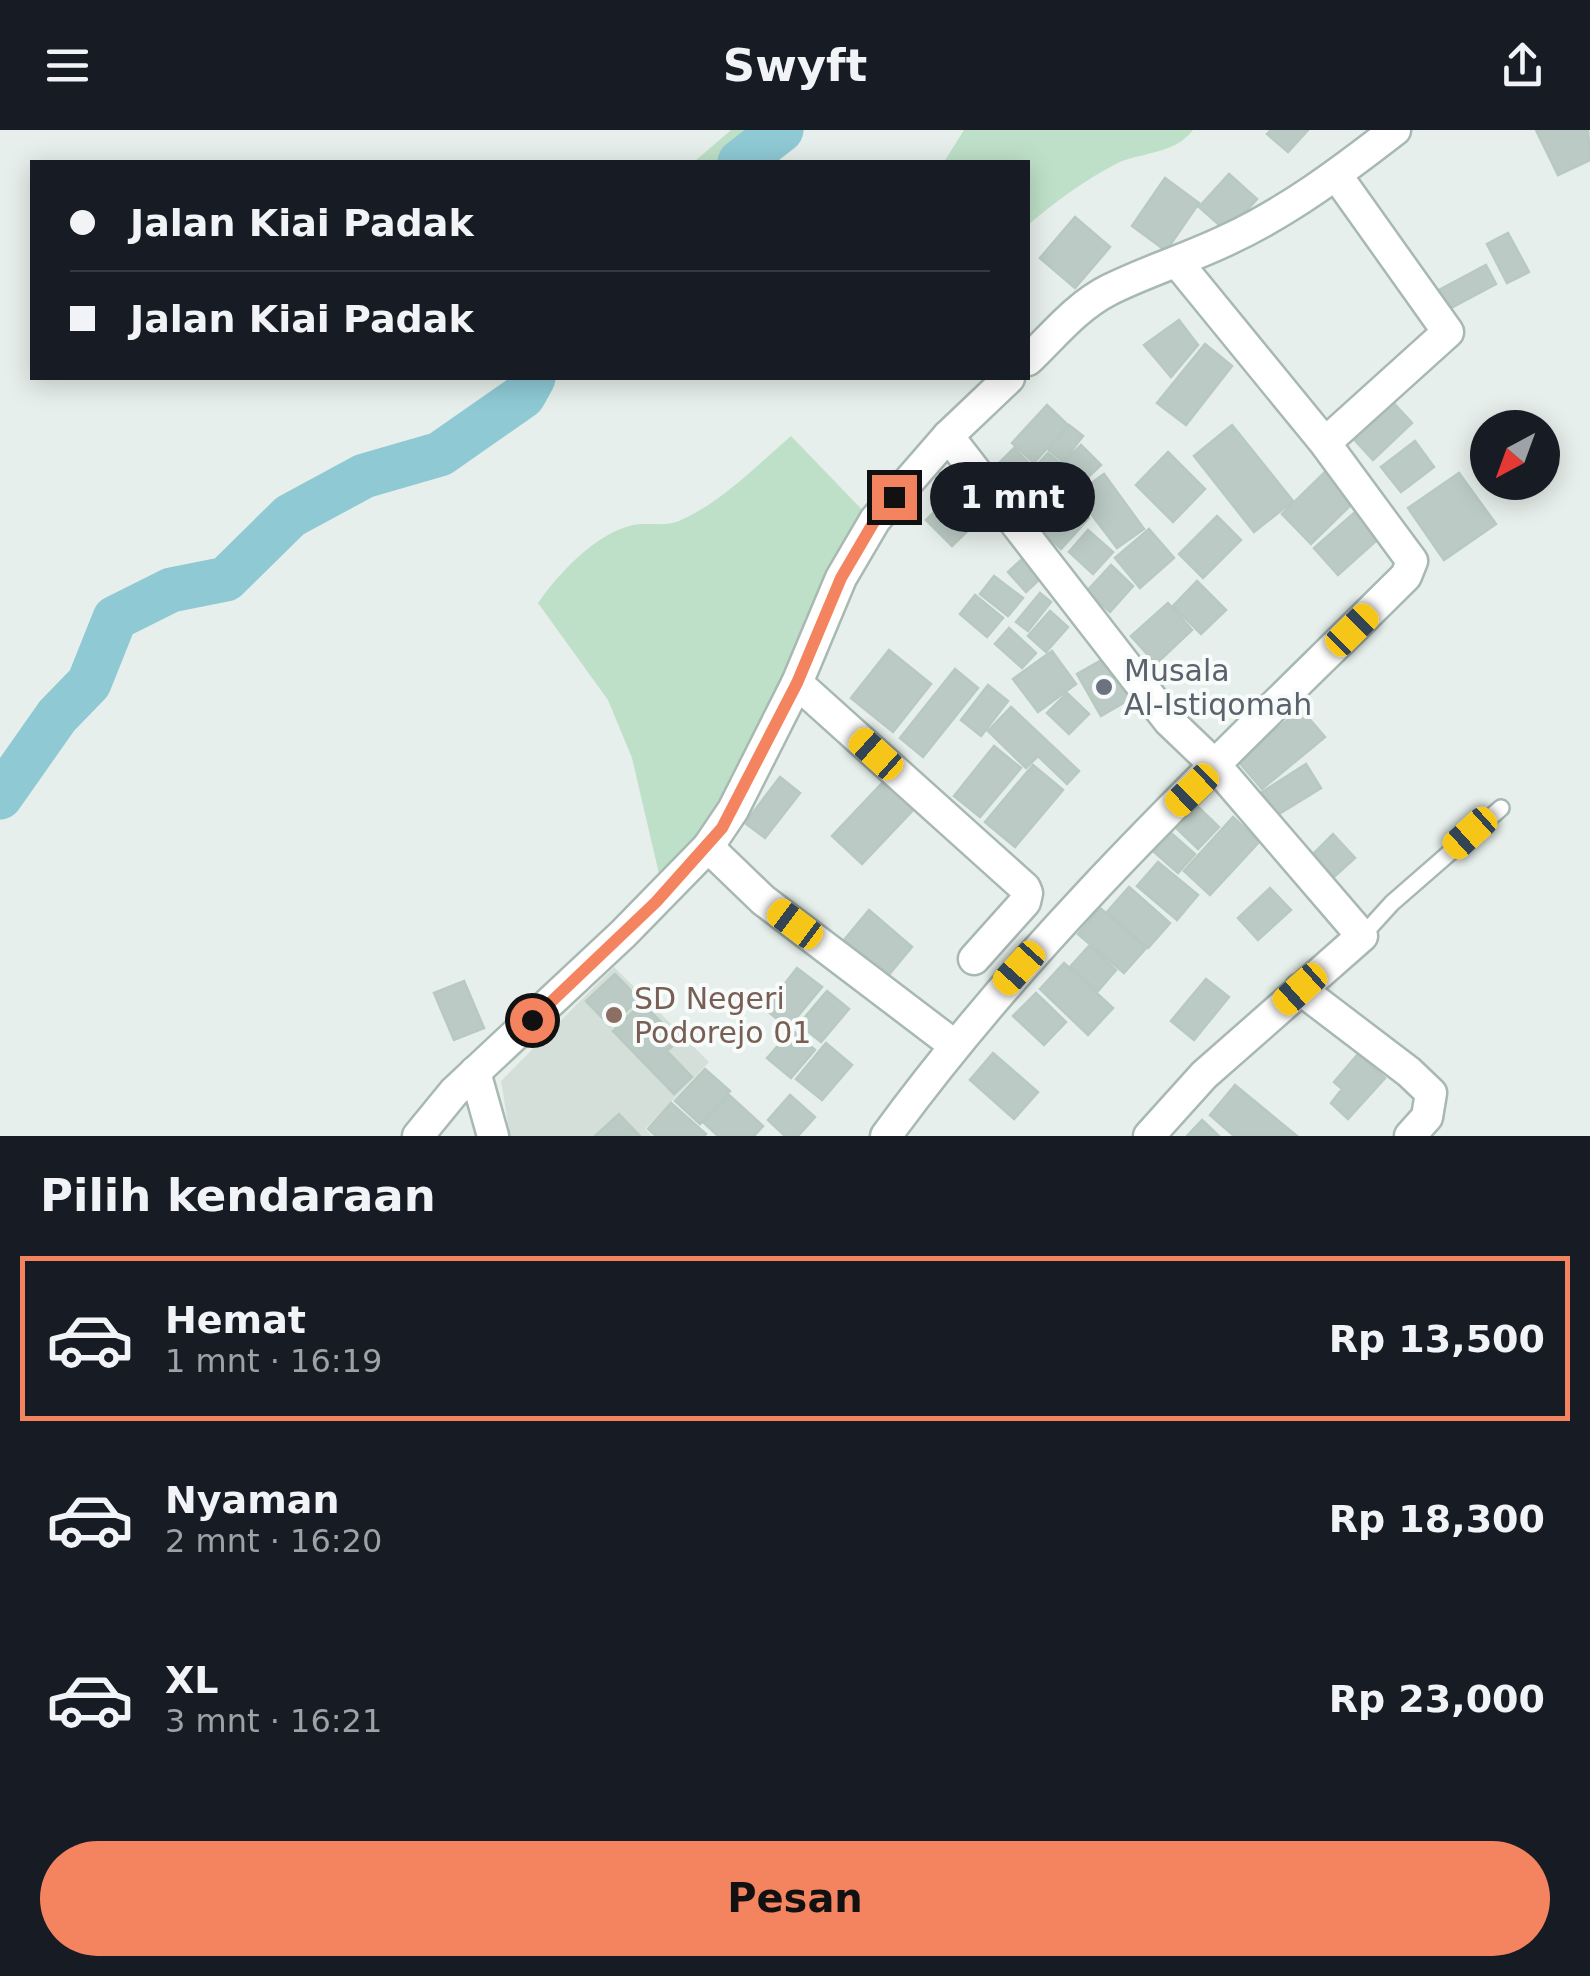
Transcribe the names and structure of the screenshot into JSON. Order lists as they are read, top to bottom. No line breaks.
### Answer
{"places":["Musala Al-Istiqomah","SD Negeri Podorejo 01"],"north":"bottom left","page":{"header":"Swyft","banner":["Jalan Kiai Padak","Jalan Kiai Padak"],"bubble":"1 mnt","heading":"Pilih kendaraan","list":[{"name":"Hemat","note":"1 mnt · 16:19","value":"Rp 13,500"},{"name":"Nyaman","note":"2 mnt · 16:20","value":"Rp 18,300"},{"name":"XL","note":"3 mnt · 16:21","value":"Rp 23,000"}],"buttons":"Pesan"}}
